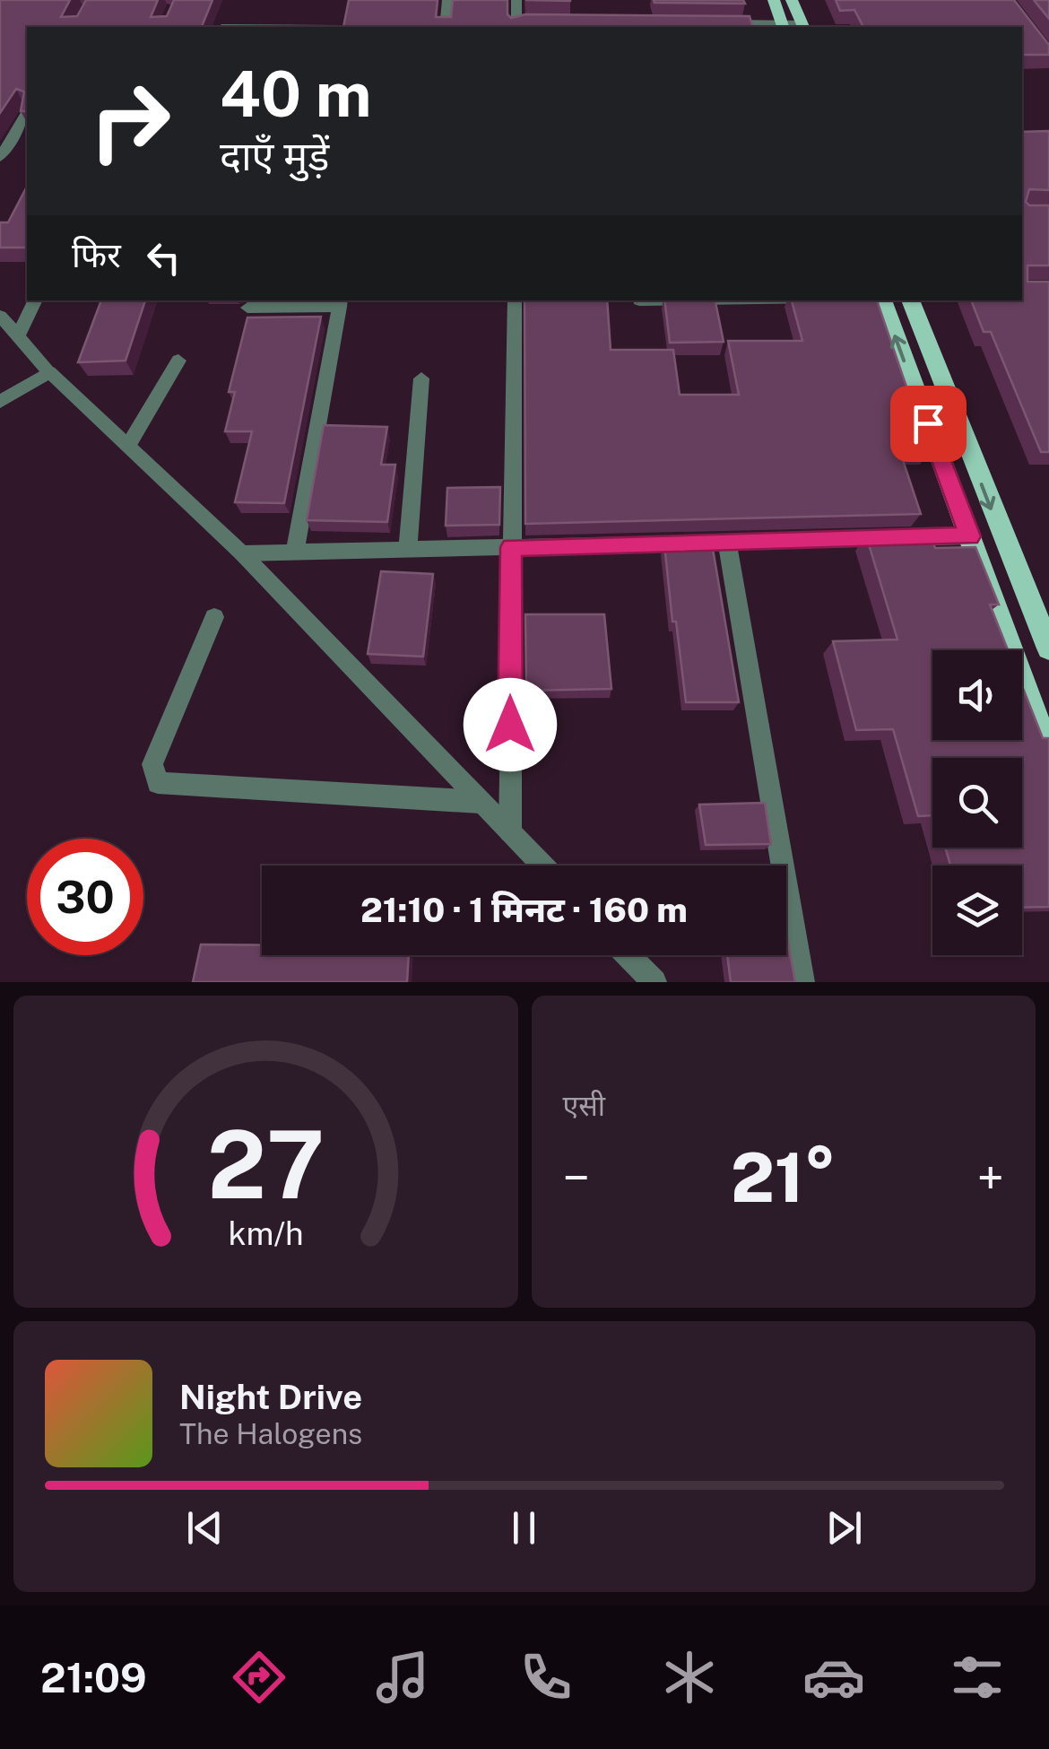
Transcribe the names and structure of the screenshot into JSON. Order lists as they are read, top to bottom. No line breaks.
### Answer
{"page":{"turn":["40 m","दाएँ मुड़ें"],"then":"फिर","limit":"30","trip":"21:10 · 1 मिनट · 160 m","tile":"एसी","heat":["−","21°","+"],"song":["Night Drive","The Halogens"],"tabs":"21:09","gauge":["27","km/h"]}}
